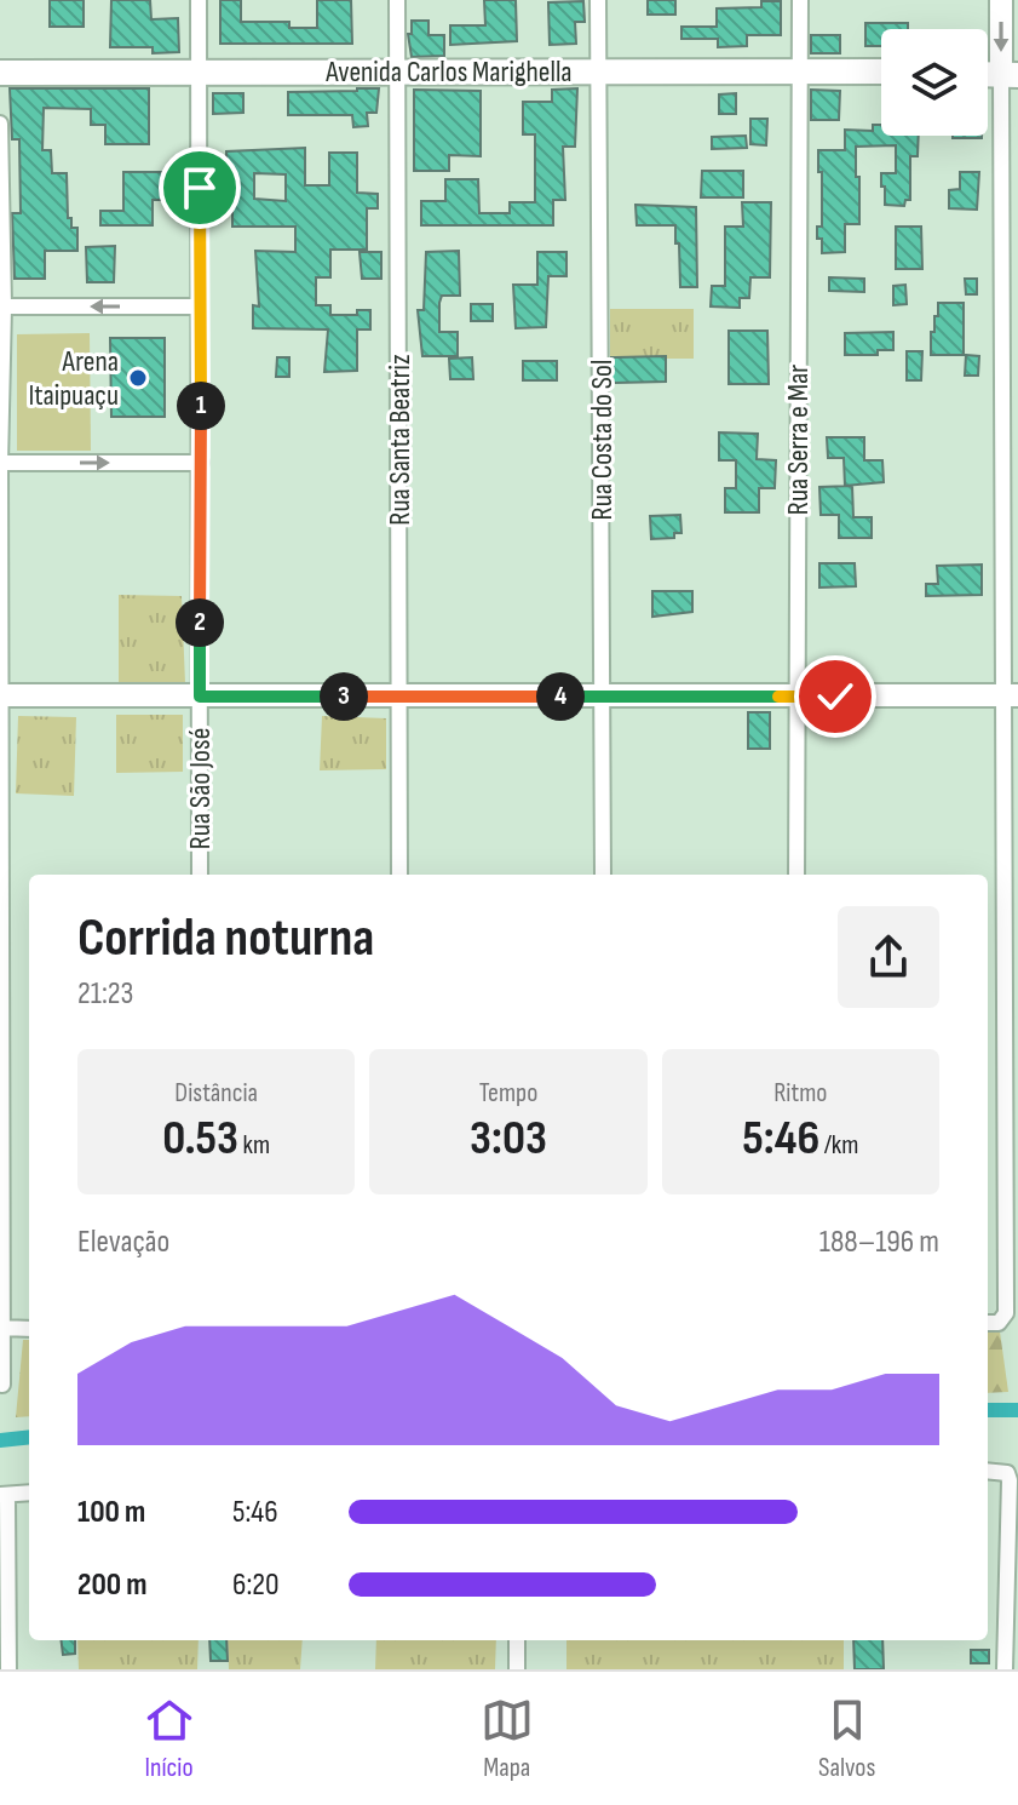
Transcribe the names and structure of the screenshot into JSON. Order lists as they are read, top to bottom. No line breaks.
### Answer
{"streets":{"main road":["Avenida Carlos Marighella"],"street":["Rua Santa Beatriz","Rua Costa do Sol","Rua Serra e Mar","Rua São José"]},"crossings":[["Avenida Carlos Marighella","Rua Santa Beatriz"],["Avenida Carlos Marighella","Rua Costa do Sol"],["Avenida Carlos Marighella","Rua Serra e Mar"],["Avenida Carlos Marighella","Rua São José"]],"places":["Arena Itaipuaçu"],"page":{"pins":["1","2","3","4"],"heading":["Corrida noturna","21:23"],"stats":[["Distância","0.53 km"],["Tempo","3:03"],["Ritmo","5:46 /km"]],"chart":["Elevação","188–196 m"],"list":[{"name":"100 m","note":"5:46"},{"name":"200 m","note":"6:20"}],"tabs":["Início","Mapa","Salvos"]}}
